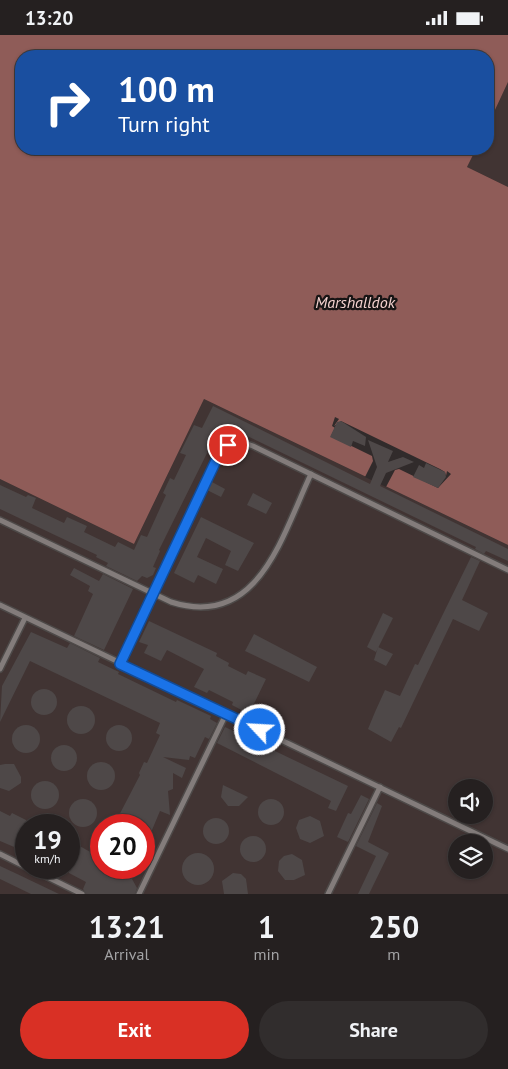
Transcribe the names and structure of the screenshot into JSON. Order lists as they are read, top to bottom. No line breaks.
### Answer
{"water":["Marshalldok"],"page":{"status":"13:20","turn":["100 m","Turn right"],"speed":"19 km/h","limit":"20","eta":["13:21","Arrival","1","min","250","m"],"buttons":["Exit","Share"]}}
